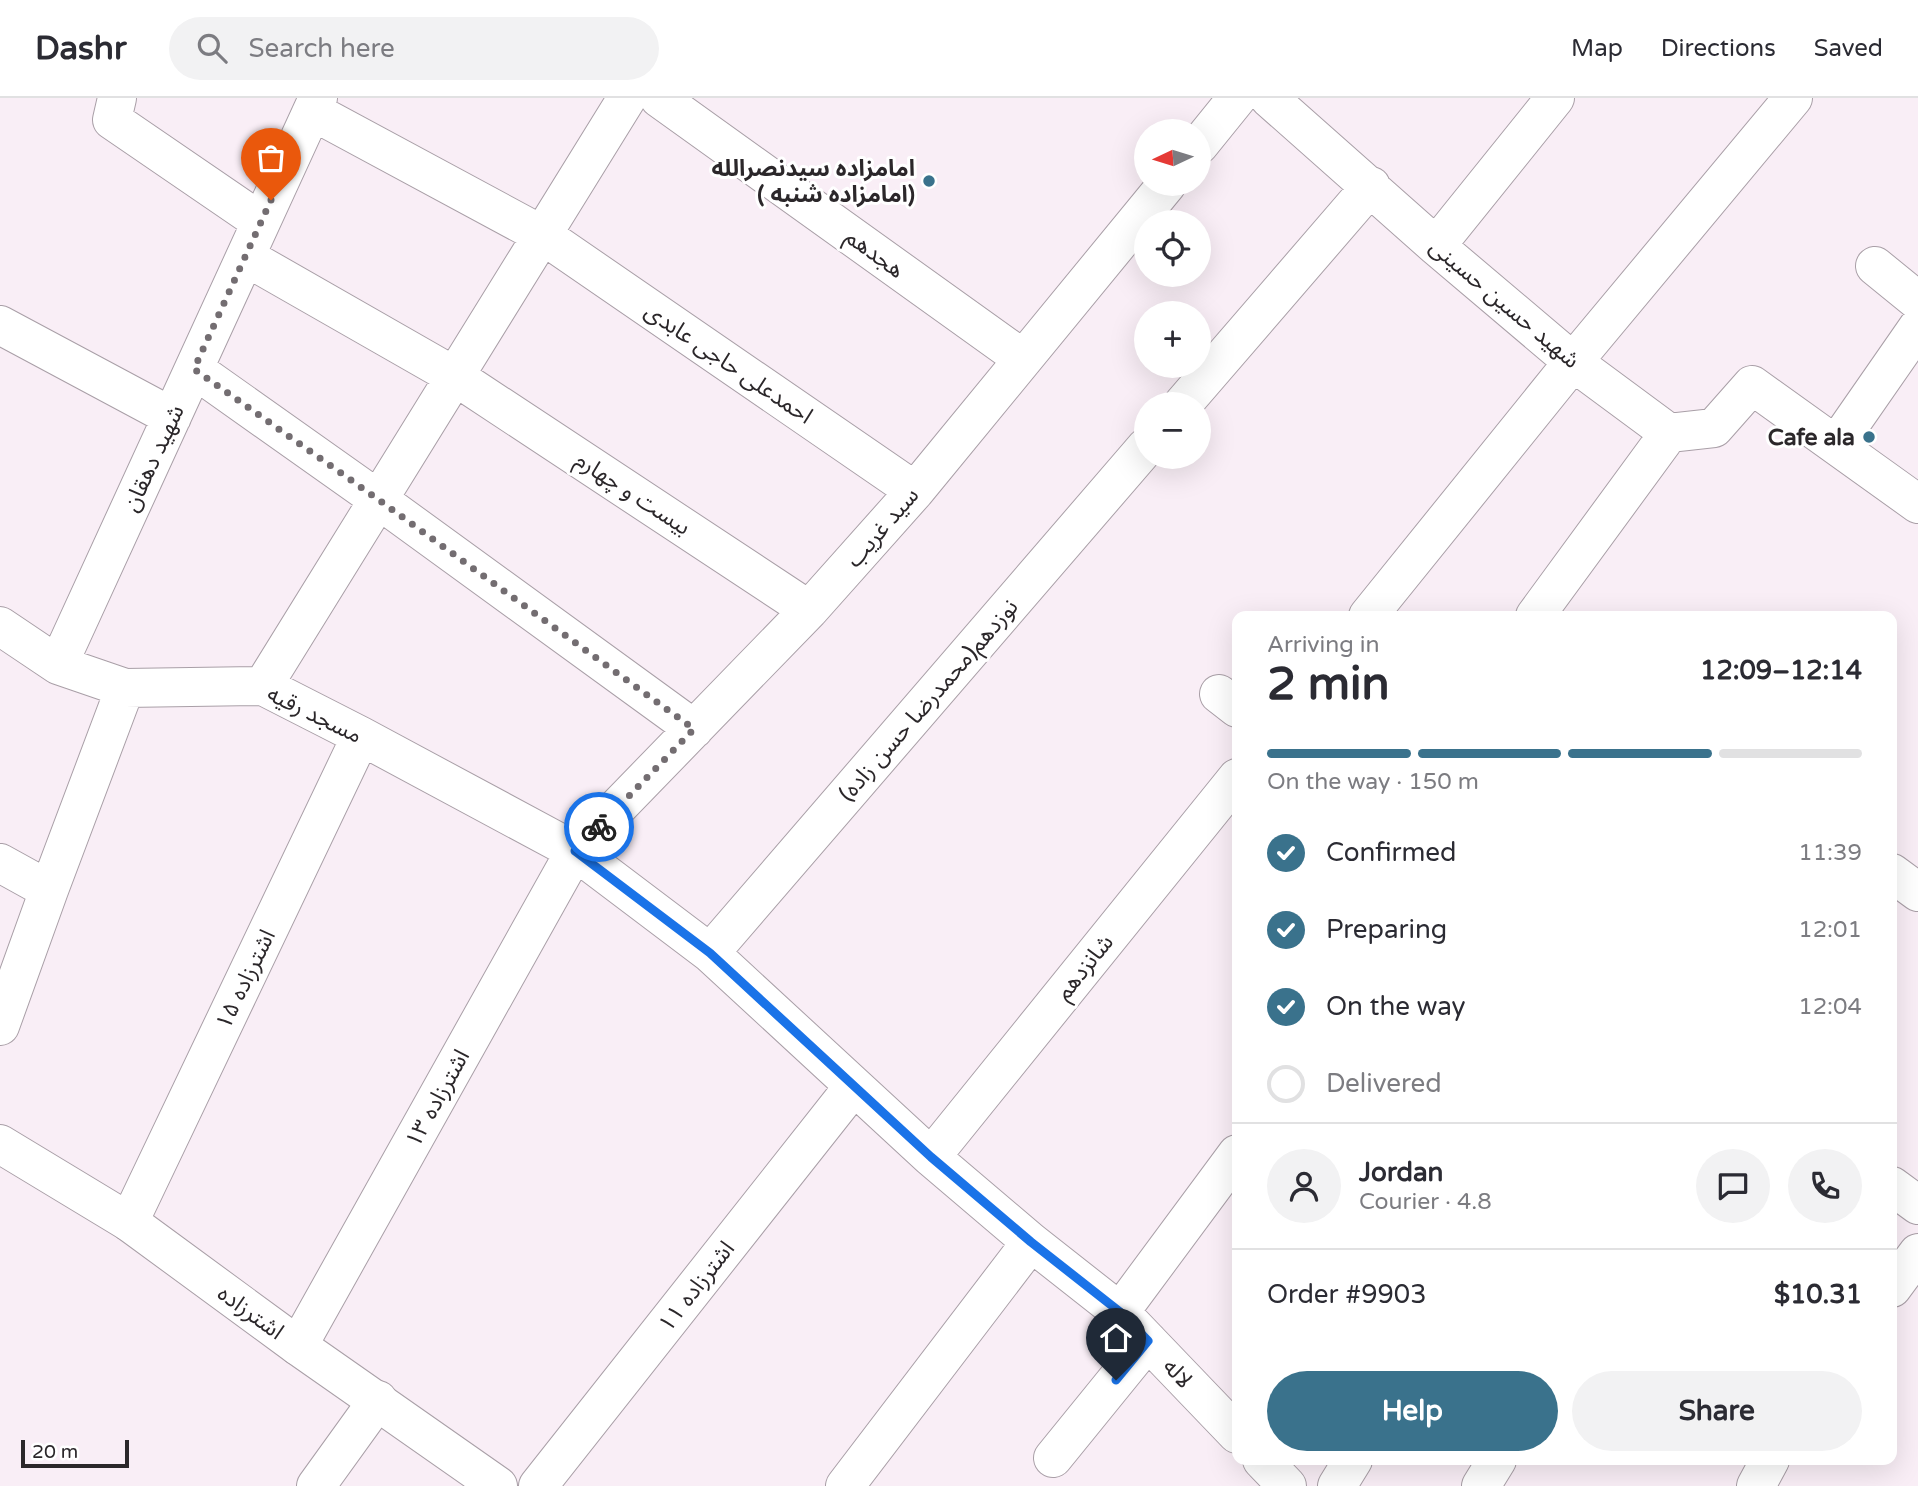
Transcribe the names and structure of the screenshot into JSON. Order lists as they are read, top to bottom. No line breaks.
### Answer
{"streets":{"street":["هجدهم","شهید حسین حسینی","احمدعلی حاجی عابدی","شهید دهقان","بیست و چهارم","سید غریب","نوزدهم(محمدرضا حسن زاده)","مسجد رقیه","شانزدهم","اشترزاده ۱۵","اشترزاده ۱۳","اشترزاده ۱۱","اشترزاده","لاله"]},"crossings":[["هجدهم","سید غریب"],["احمدعلی حاجی عابدی","شهید دهقان"],["احمدعلی حاجی عابدی","سید غریب"],["شهید دهقان","بیست و چهارم"],["شهید دهقان","مسجد رقیه"],["بیست و چهارم","سید غریب"],["سید غریب","مسجد رقیه"],["سید غریب","اشترزاده ۱۳"],["سید غریب","لاله"],["نوزدهم(محمدرضا حسن زاده)","لاله"],["مسجد رقیه","اشترزاده ۱۵"],["مسجد رقیه","اشترزاده ۱۳"],["مسجد رقیه","لاله"],["شانزدهم","لاله"],["اشترزاده ۱۵","اشترزاده"],["اشترزاده ۱۳","اشترزاده"],["اشترزاده ۱۳","لاله"],["اشترزاده ۱۱","لاله"]],"places":["امامزاده سیدنصرالله ( امامزاده شنبه)","Cafe ala"],"scale_bar":"20 m","north":"left","page":{"header":"Dashr","search":"Search here","nav":["Map","Directions","Saved"],"map_buttons":["+","−"],"heading":["2 min","Arriving in","12:09–12:14"],"panel":["Jordan","Courier · 4.8","Order #9903","$10.31"],"bar":"On the way · 150 m","list":[["Confirmed","11:39"],["Preparing","12:01"],["On the way","12:04"],"Delivered"],"buttons":["Help","Share"],"scale":"20 m"}}
